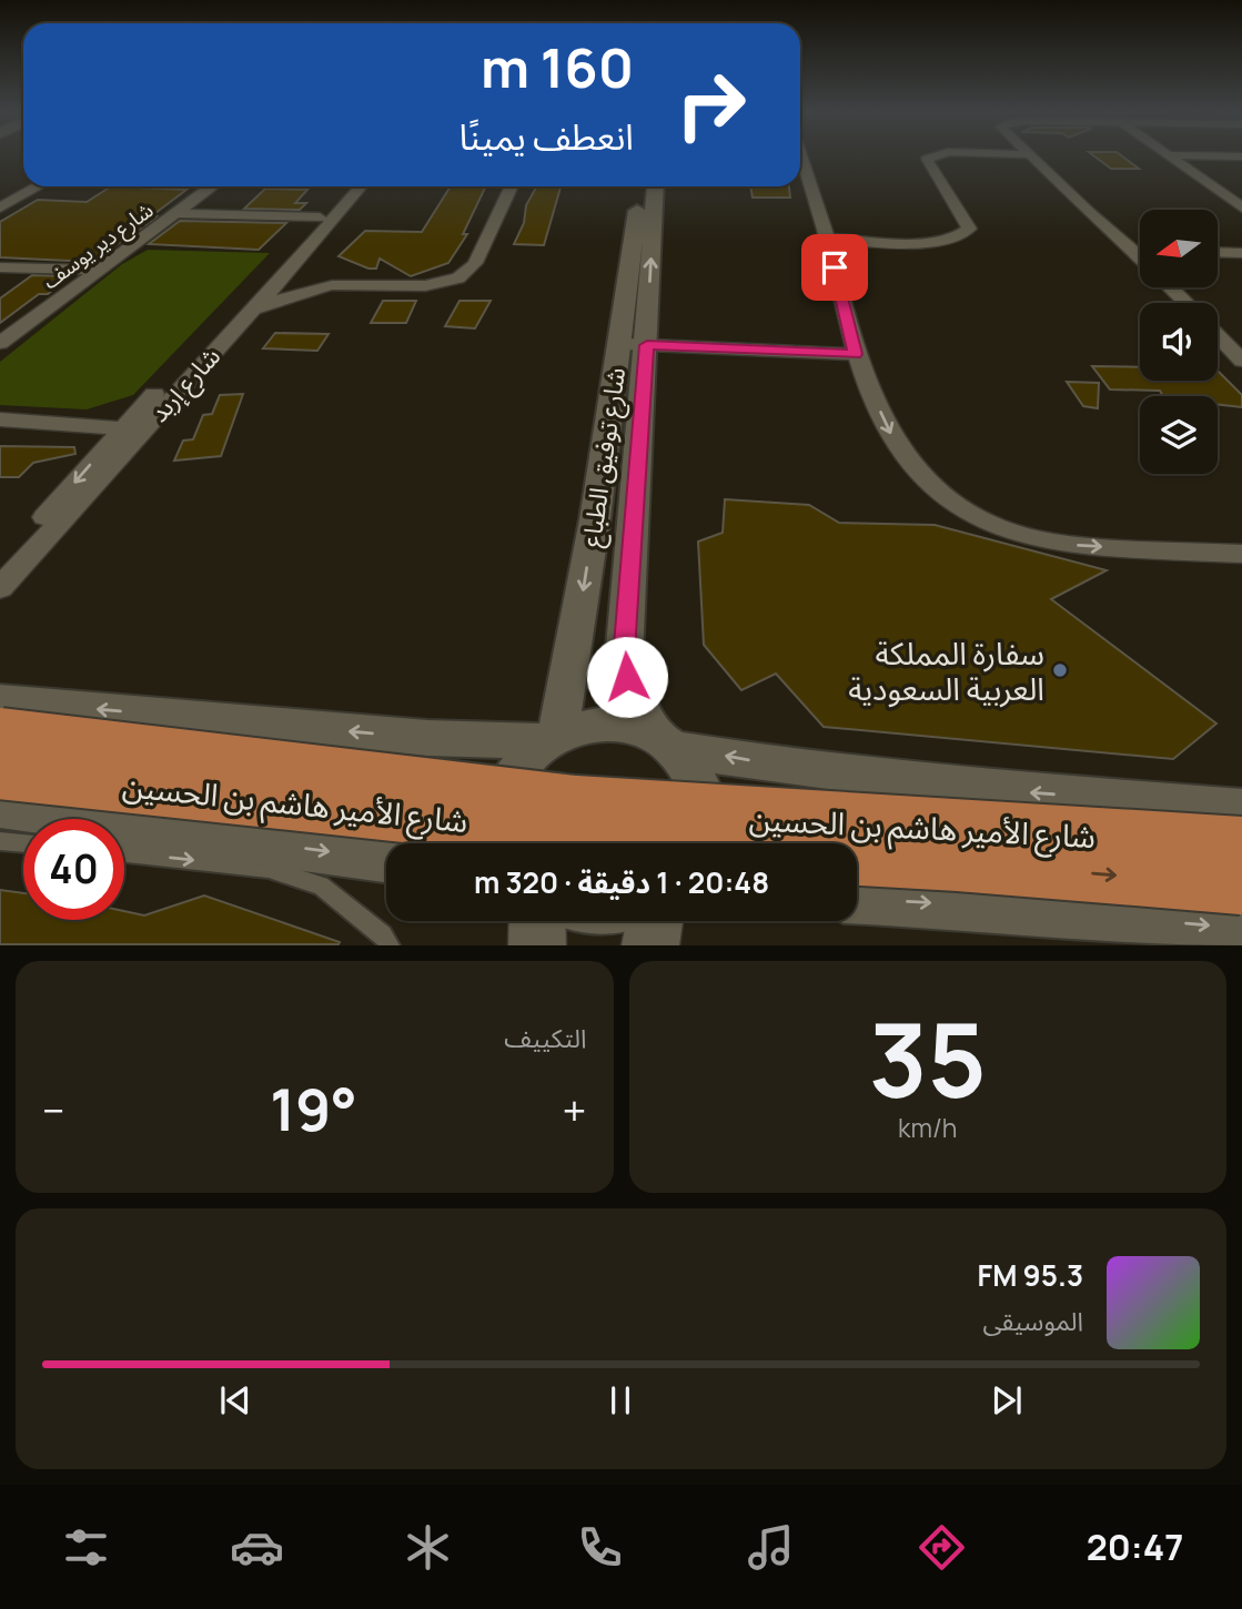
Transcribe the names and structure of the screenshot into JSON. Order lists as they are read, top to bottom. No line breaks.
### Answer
{"streets":{"highway":["شارع الأمير هاشم بن الحسين"],"street":["شارع دير يوسف","شارع إربد","شارع توفيق الطباع"]},"places":["سفارة المملكة العربية السعودية"],"north":"left","page":{"turn":["160 m","انعطف يمينًا"],"limit":"40","trip":"20:48 · 1 دقيقة · 320 m","tile":[["35","km/h"],"التكييف"],"heat":["−","19°","+"],"song":["95.3 FM","الموسيقى"],"tabs":"20:47"}}
